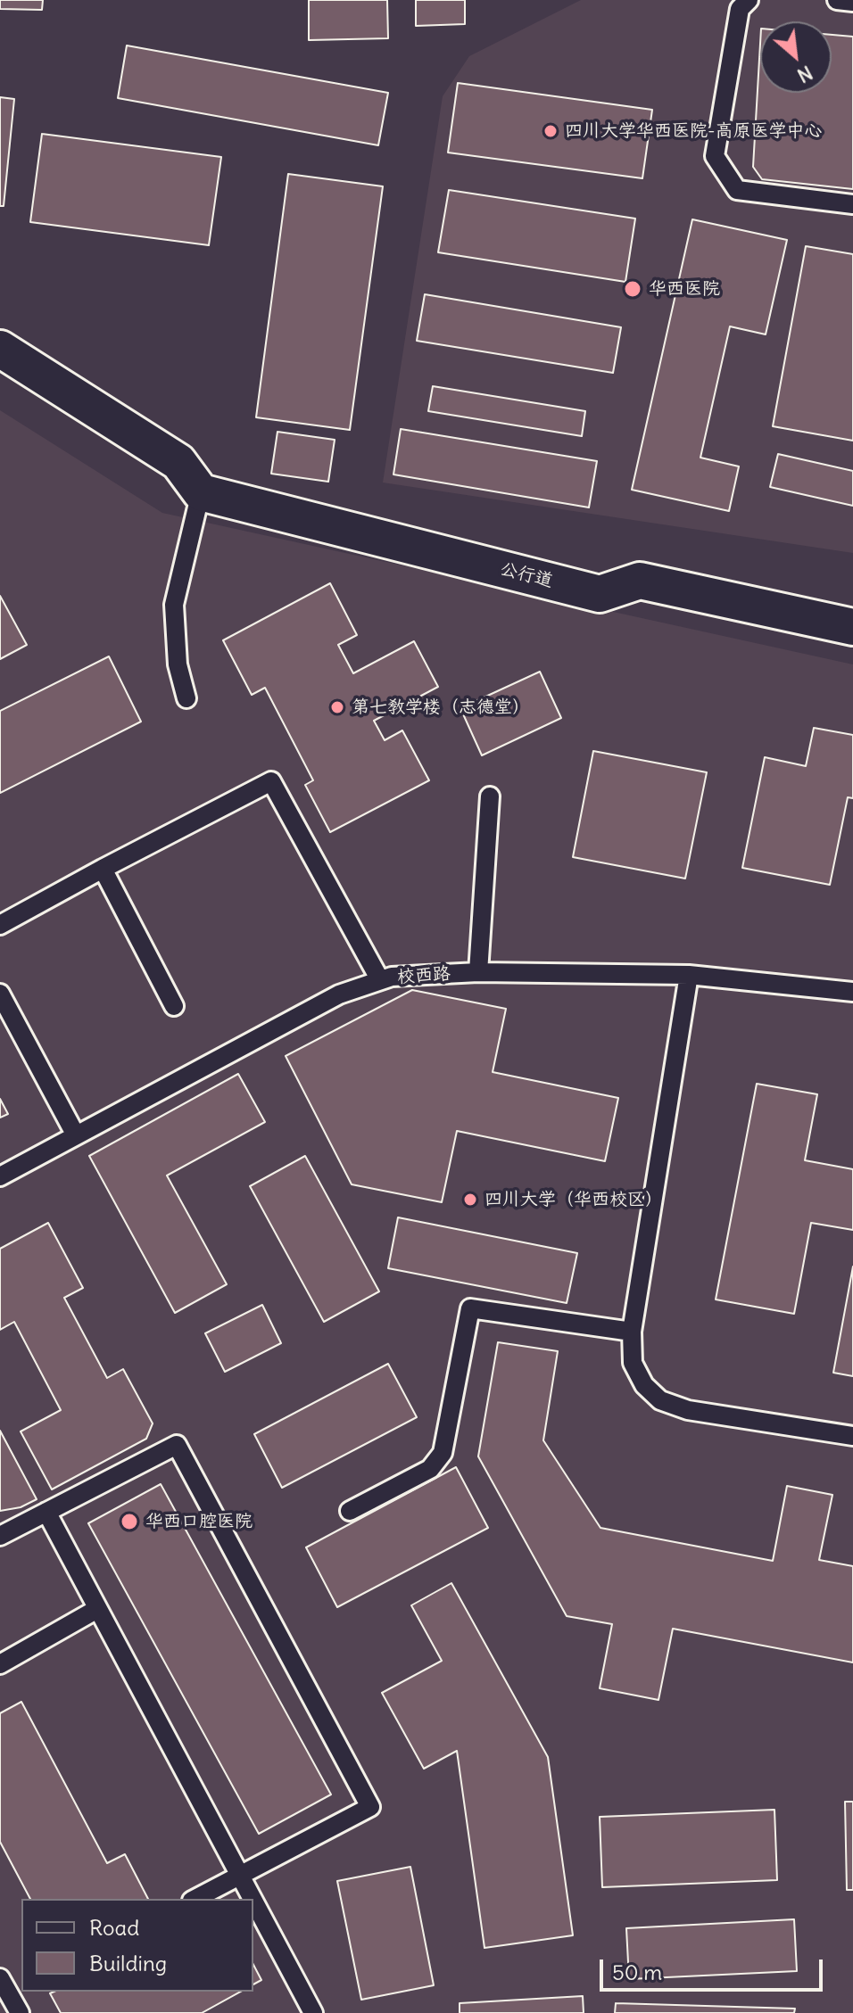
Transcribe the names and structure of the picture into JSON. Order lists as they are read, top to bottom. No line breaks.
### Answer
{"streets":{"street":["公行道"],"lane":["校西路"]},"places":["四川大学华西医院-高原医学中心","华西医院","第七教学楼（志德堂）","四川大学（华西校区）","华西口腔医院"],"legend":["Road","Building"],"scale_bar":"50 m","north":"bottom right"}
